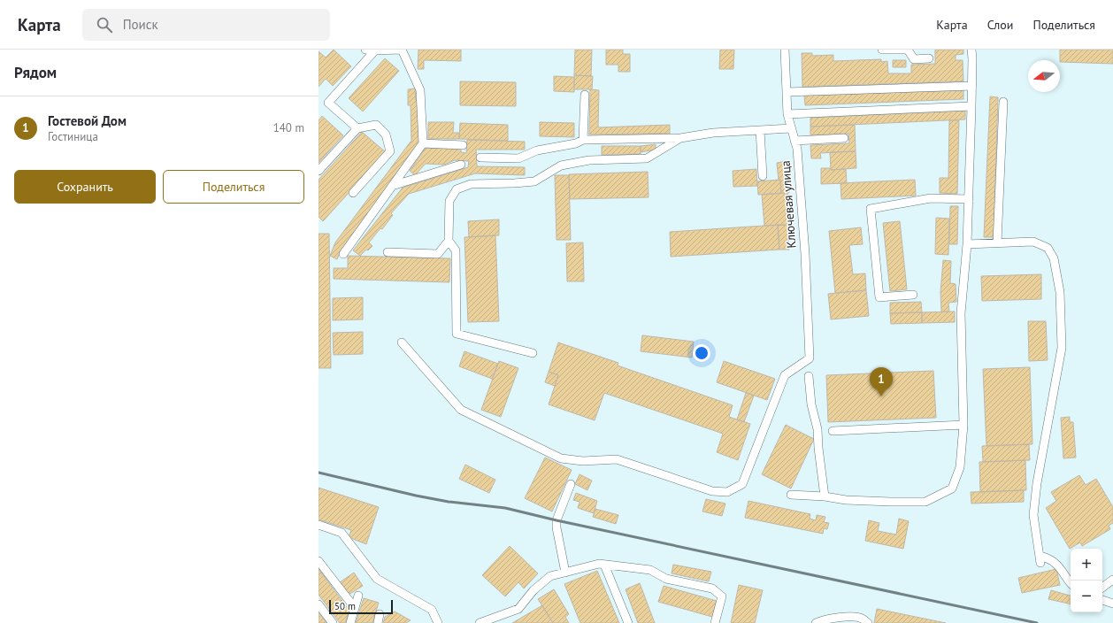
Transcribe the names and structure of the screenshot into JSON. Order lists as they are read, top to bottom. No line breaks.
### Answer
{"streets":{"street":["Ключевая улица"]},"scale_bar":"50 m","north":"left","page":{"header":"Карта","search":"Поиск","nav":["Карта","Слои","Поделиться"],"heading":"Рядом","list":[{"mark":"1","name":"Гостевой Дом","note":"Гостиница","value":"140 m"}],"buttons":["Сохранить","Поделиться"],"pins":"1","map_buttons":["+","−"],"scale":"50 m"}}
